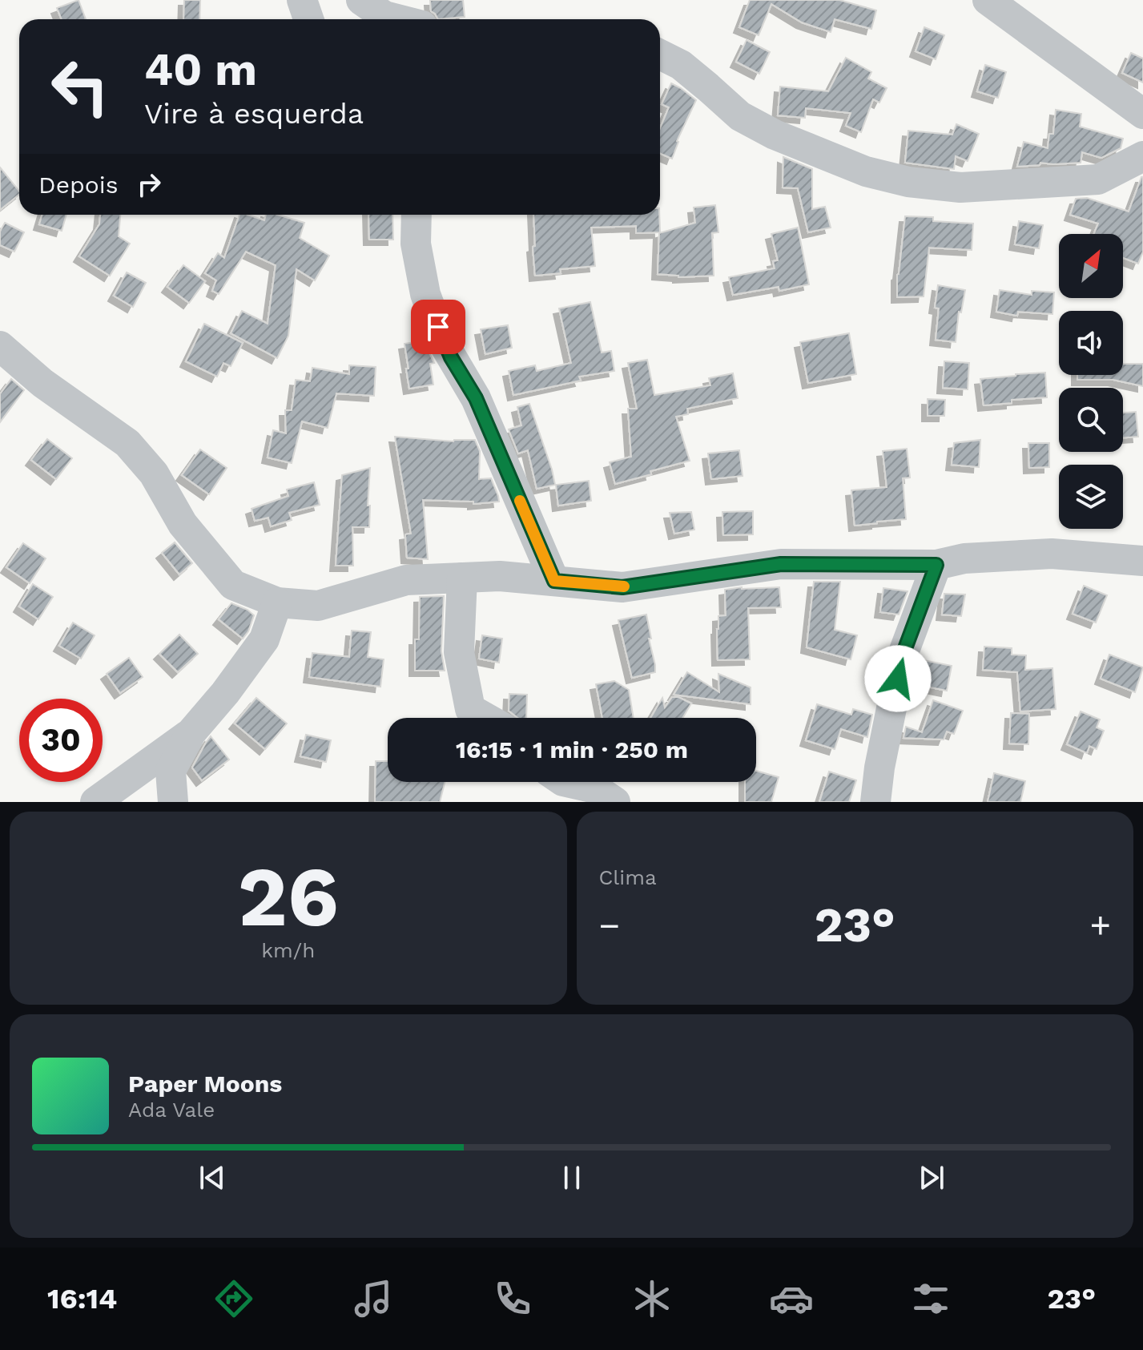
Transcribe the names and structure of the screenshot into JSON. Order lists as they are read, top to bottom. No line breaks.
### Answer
{"north":"top right","page":{"turn":["40 m","Vire à esquerda"],"then":"Depois","limit":"30","trip":"16:15 · 1 min · 250 m","tile":[["26","km/h"],"Clima"],"heat":["−","23°","+"],"song":["Paper Moons","Ada Vale"],"tabs":["16:14","23°"]}}
